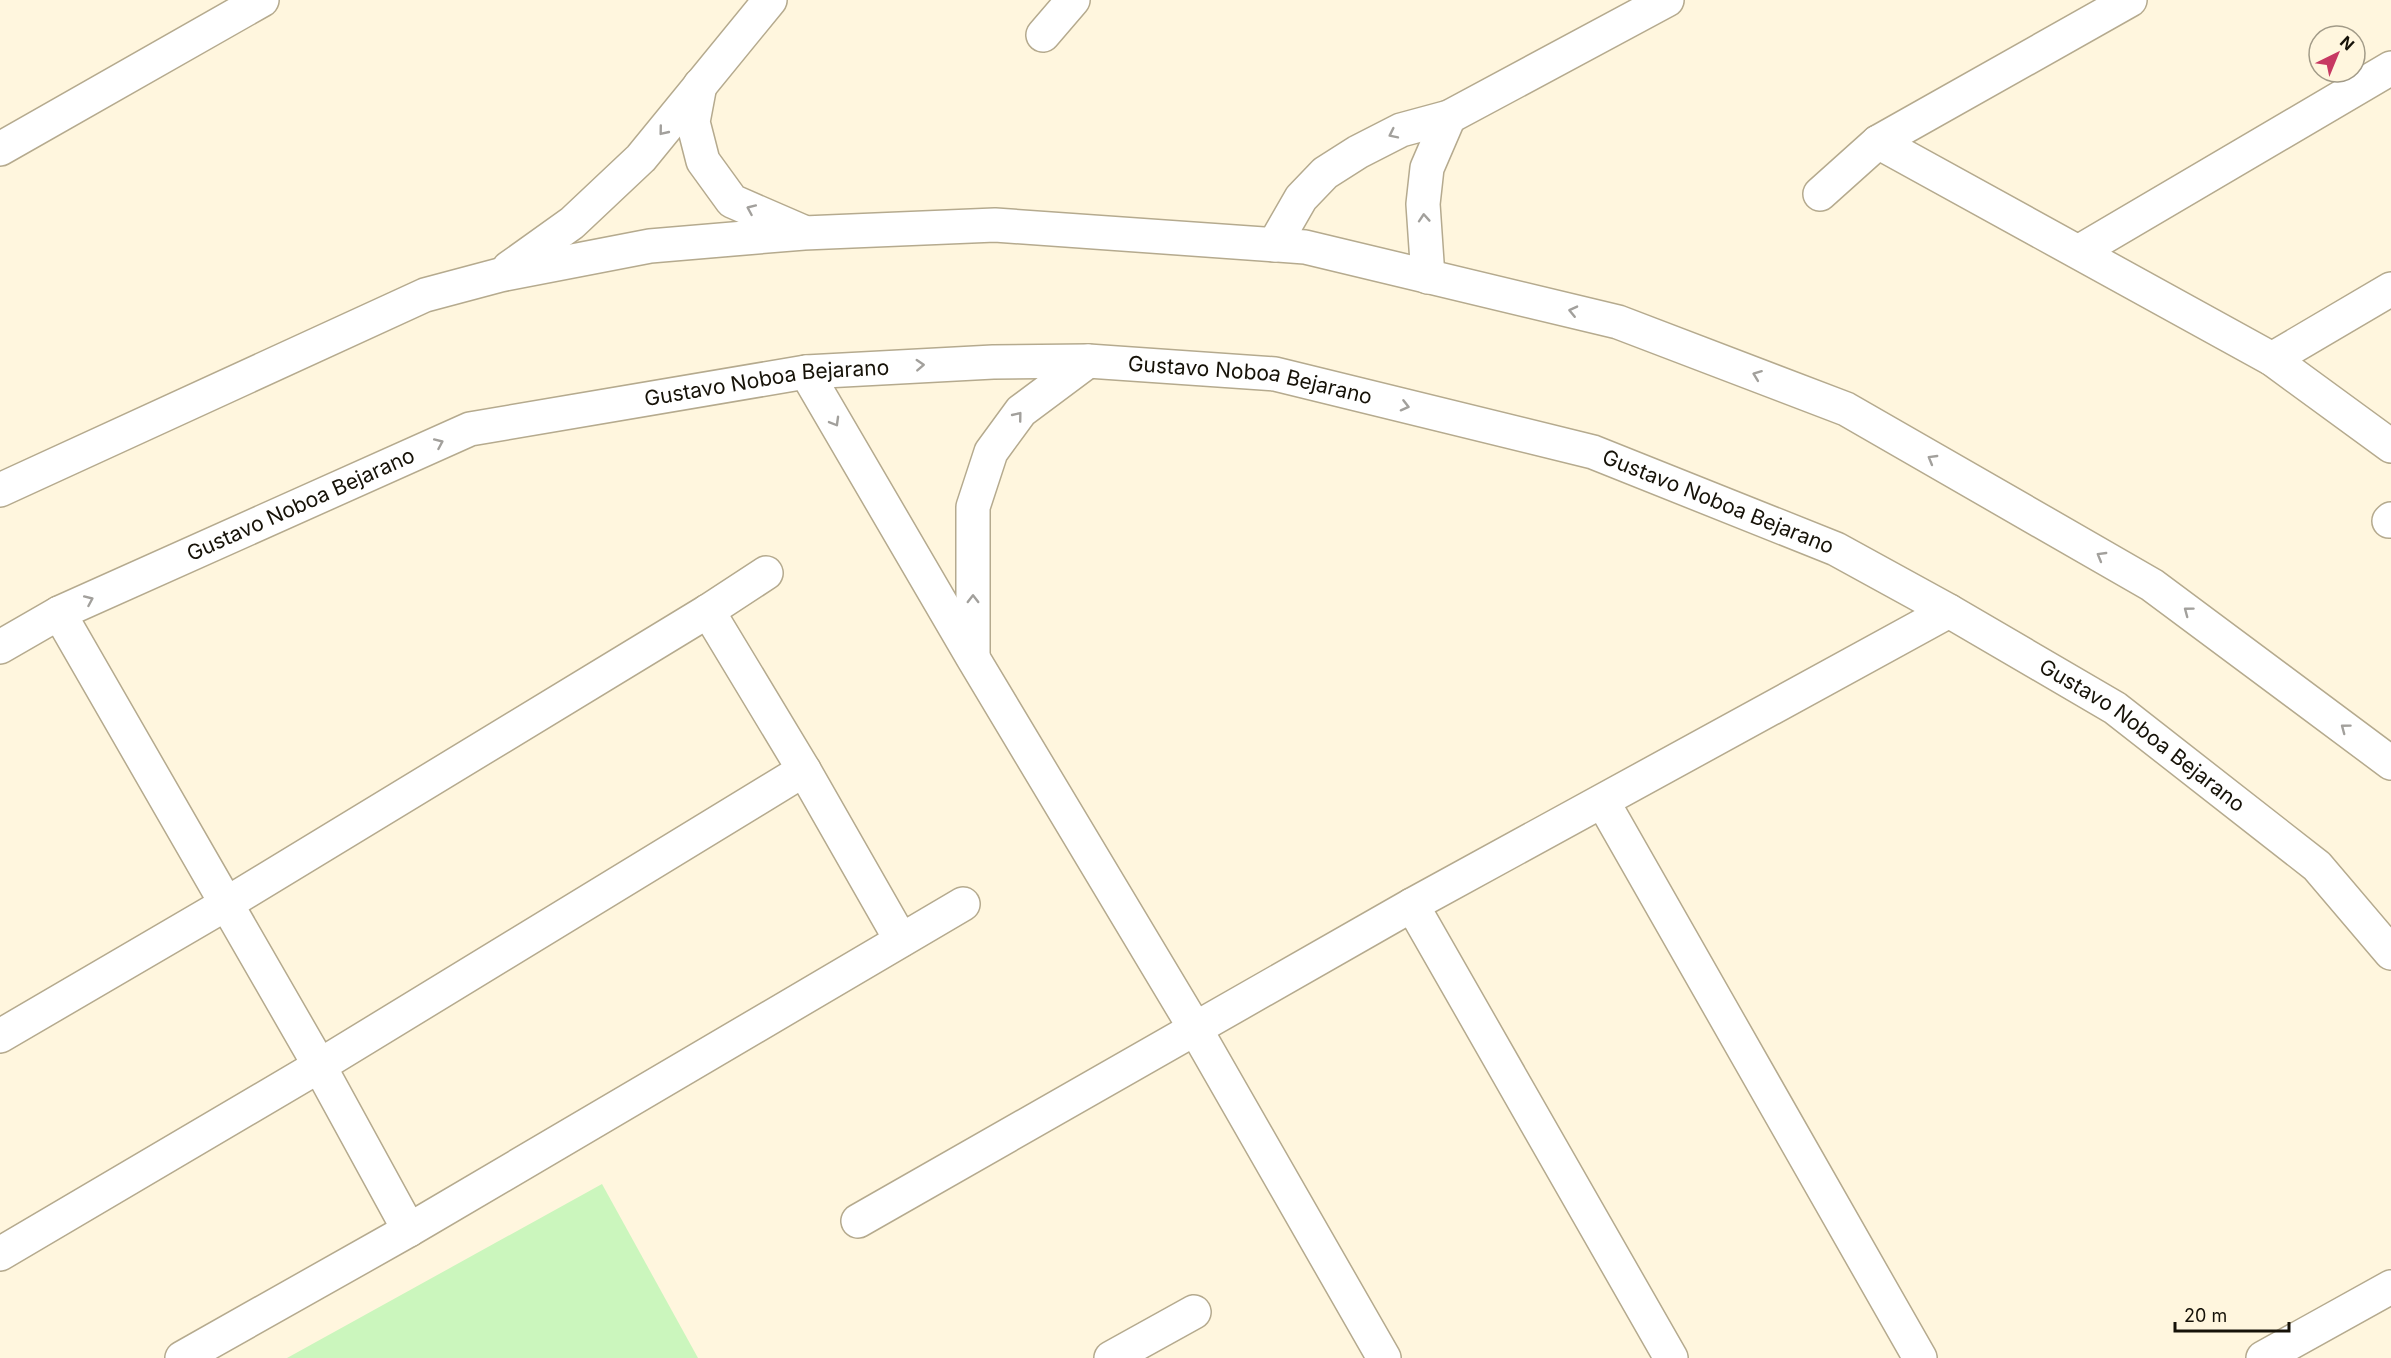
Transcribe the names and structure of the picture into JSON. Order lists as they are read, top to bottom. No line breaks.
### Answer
{"streets":{"street":["Gustavo Noboa Bejarano"]},"scale_bar":"20 m","north":"top right"}
